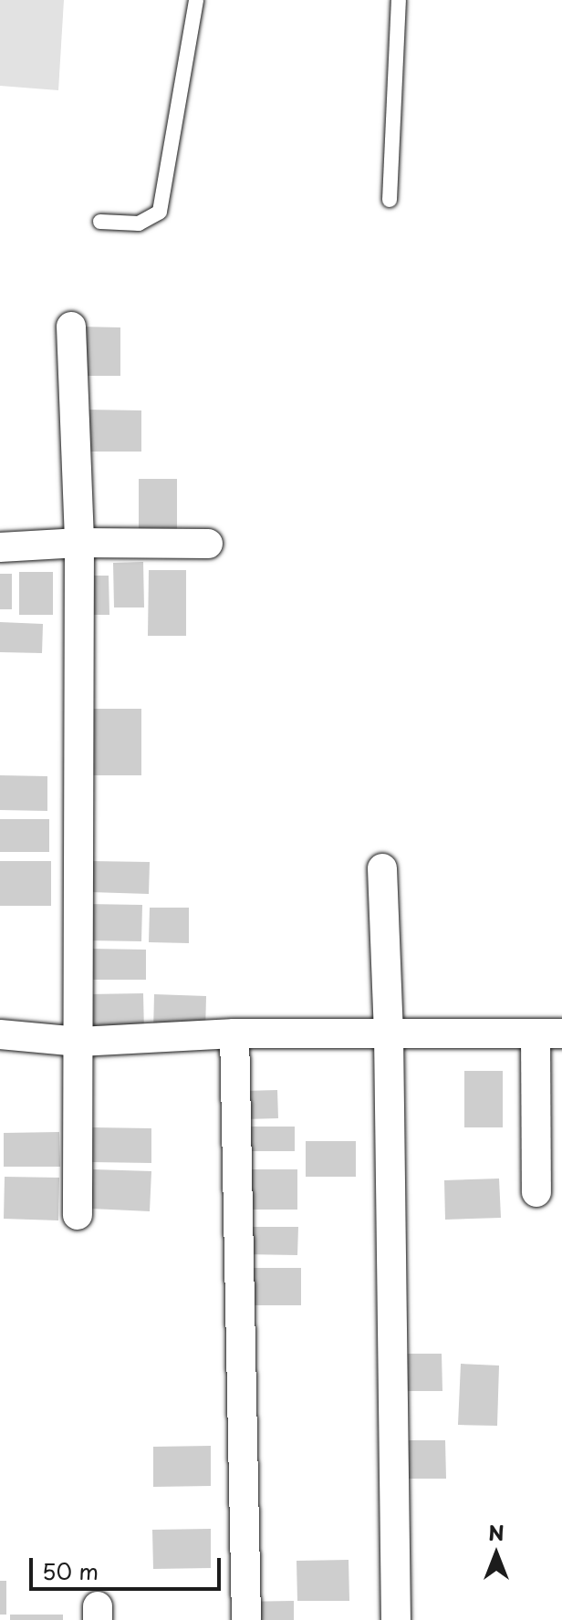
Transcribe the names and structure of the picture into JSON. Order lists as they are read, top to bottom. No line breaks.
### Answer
{"scale_bar":"50 m","north":"top"}
